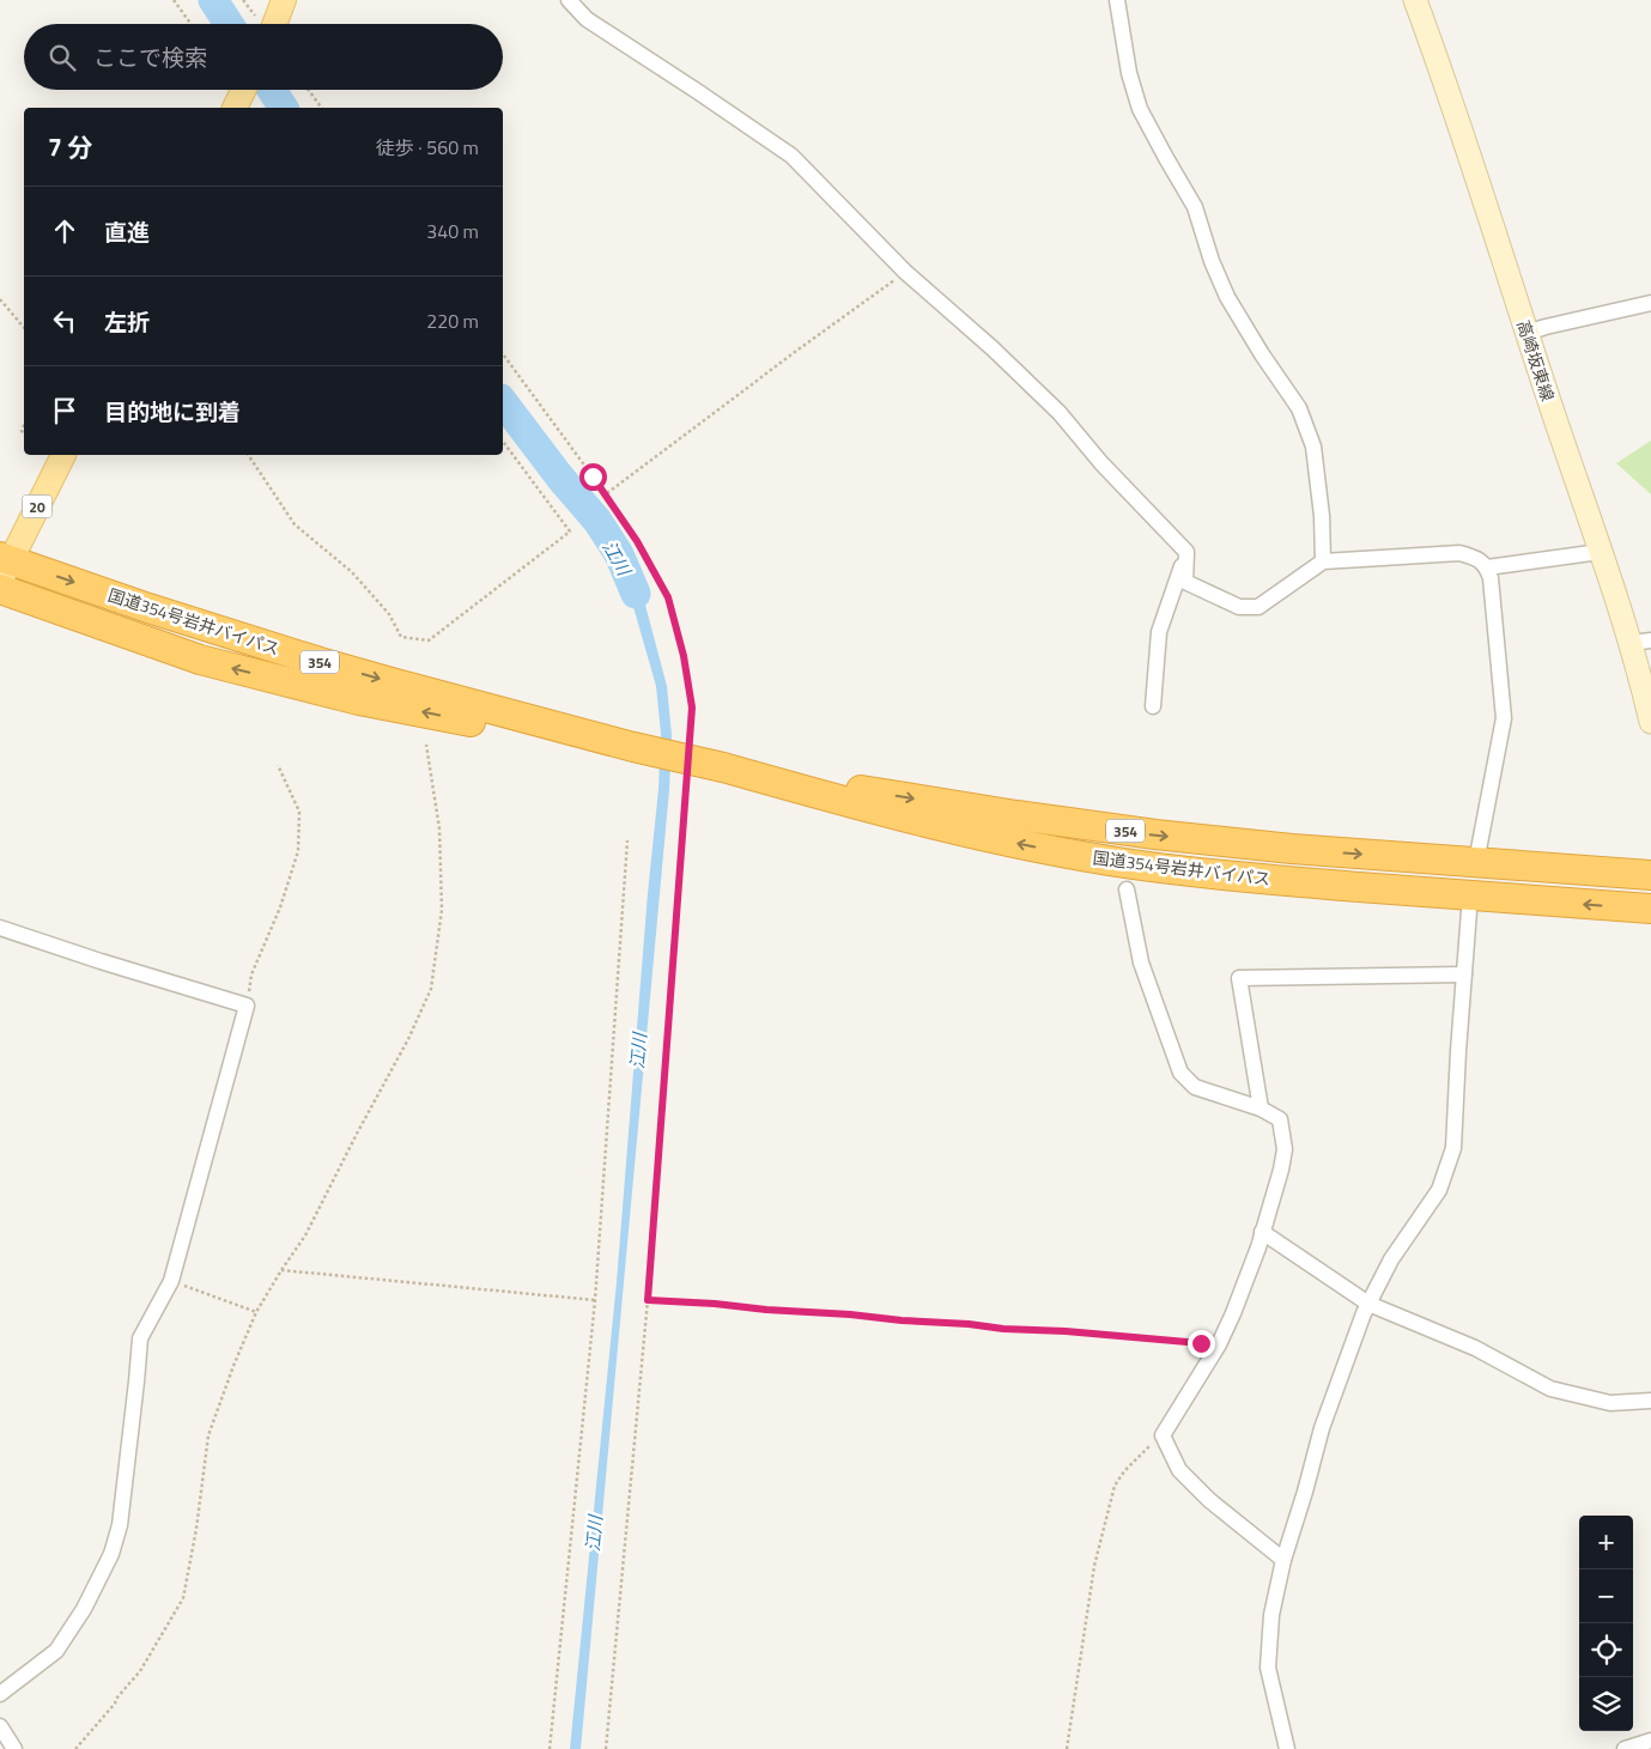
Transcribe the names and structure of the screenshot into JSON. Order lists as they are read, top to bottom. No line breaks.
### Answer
{"streets":{"highway":["国道354号岩井バイパス","354"],"main road":["高崎坂東線","20"]},"crossings":[["20","国道354号岩井バイパス"]],"water":["江川"],"page":{"search":"ここで検索","heading":["7 分","徒歩 · 560 m"],"list":[["直進","340 m"],["左折","220 m"],"目的地に到着"],"map_buttons":["+","−"]}}
